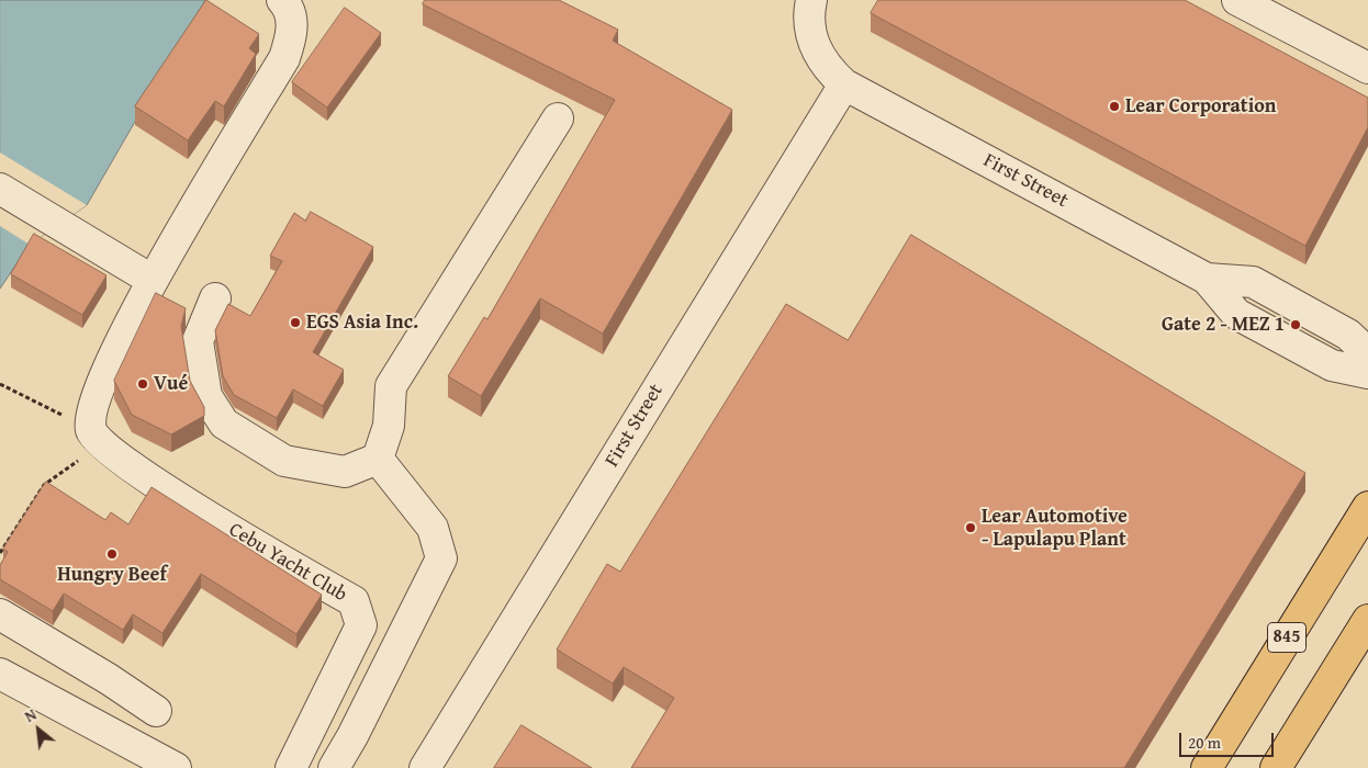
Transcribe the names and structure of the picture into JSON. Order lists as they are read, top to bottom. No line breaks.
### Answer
{"streets":{"main road":["845"],"street":["First Street","Cebu Yacht Club"]},"places":["Lear Corporation","EGS Asia Inc.","Gate 2 - MEZ 1","Vué","Lear Automotive - Lapulapu Plant","Hungry Beef"],"scale_bar":"20 m","north":"top left"}
